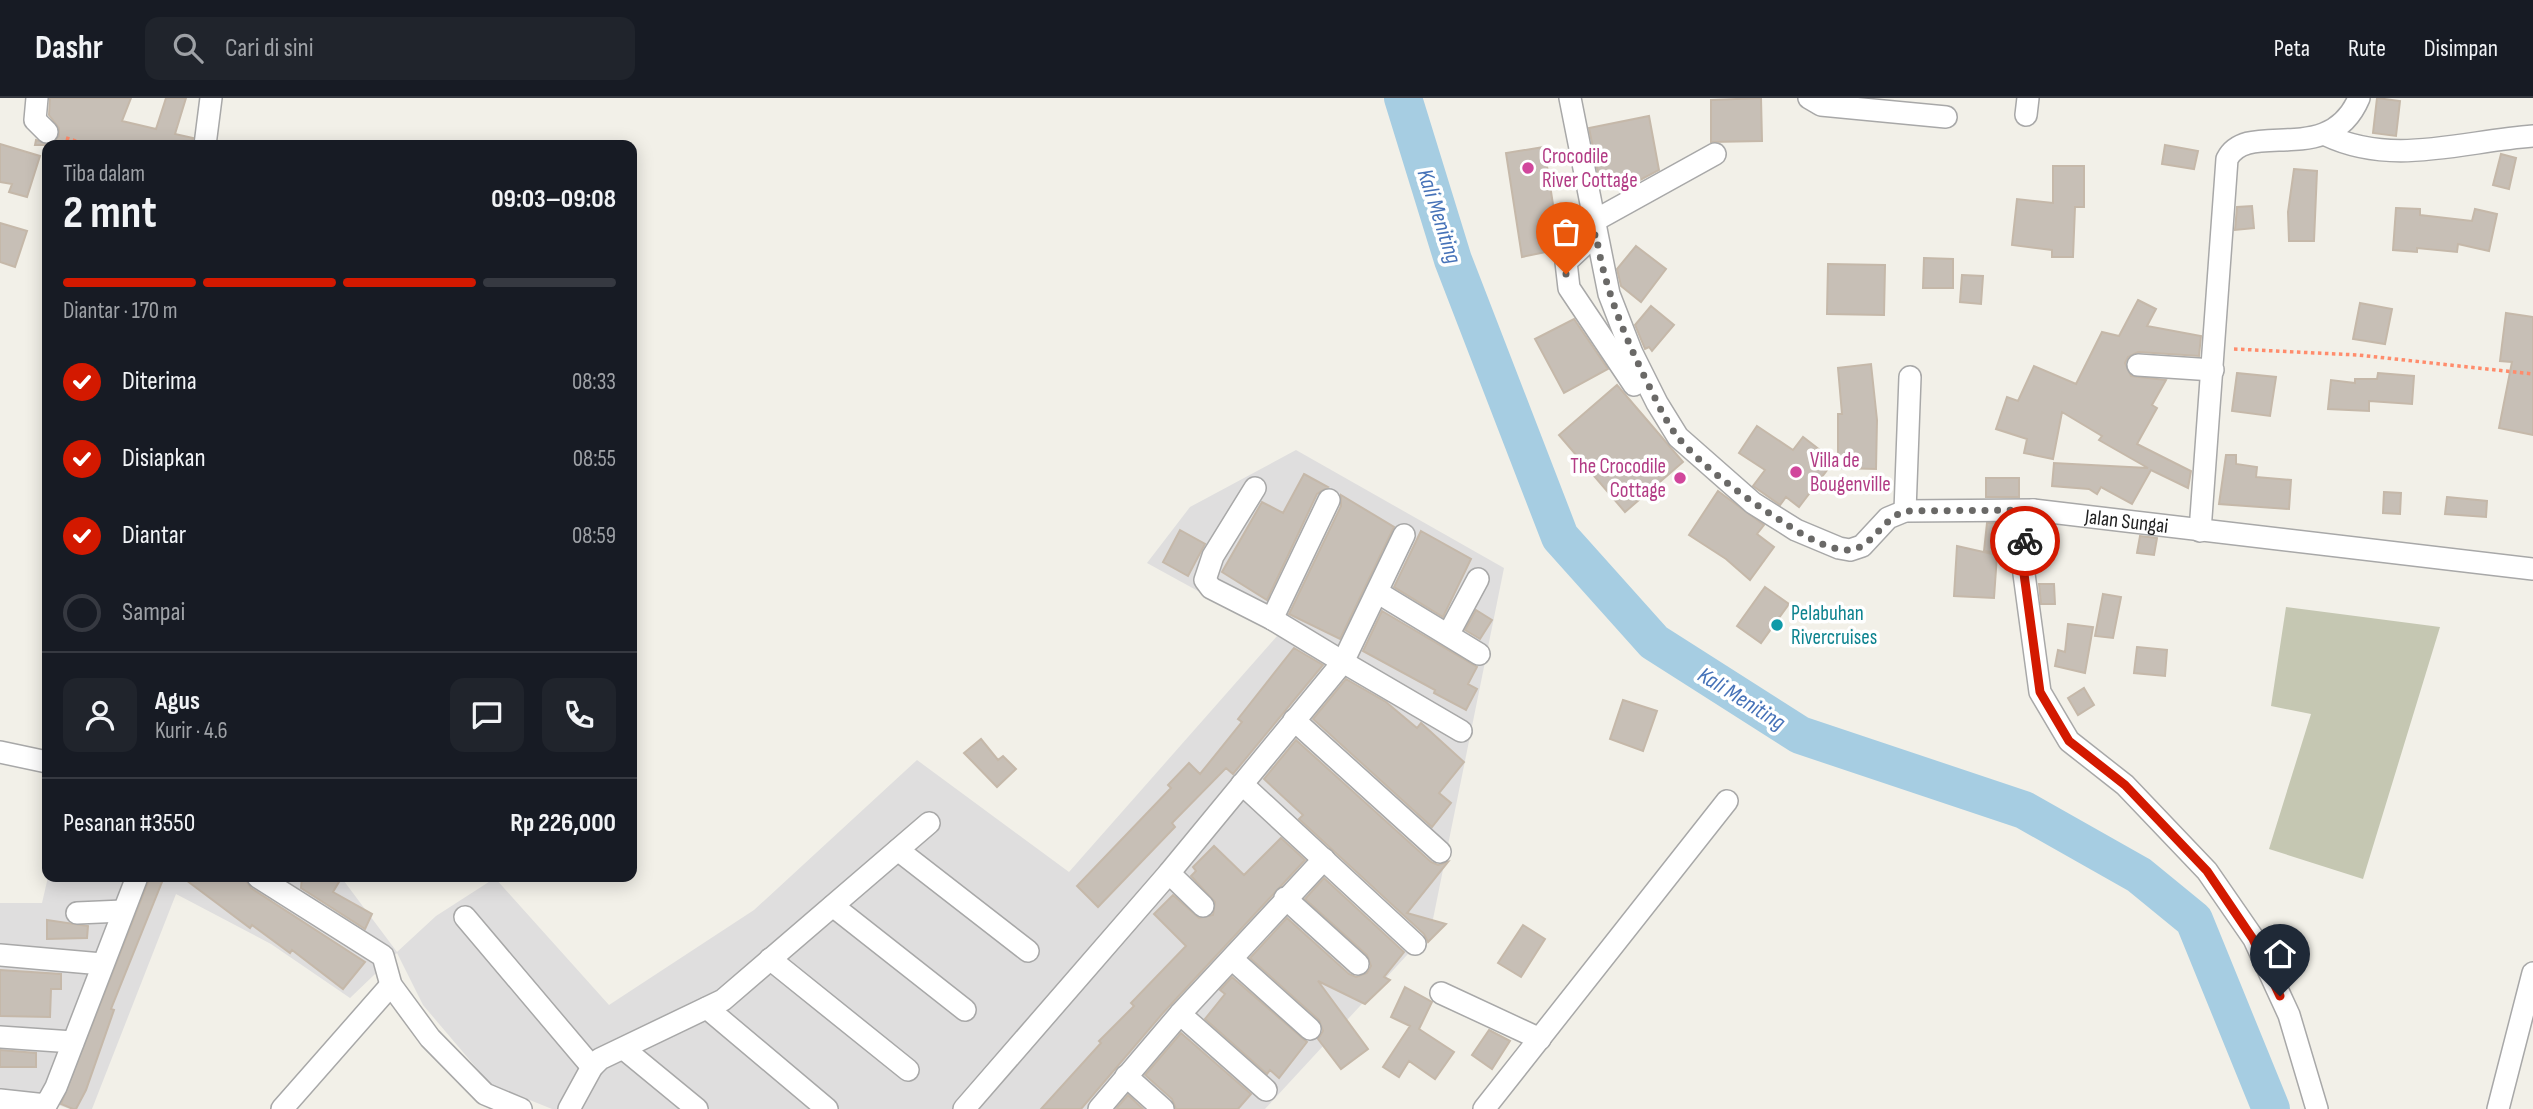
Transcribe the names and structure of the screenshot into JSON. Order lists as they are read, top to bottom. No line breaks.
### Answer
{"streets":{"street":["Jalan Sungai"]},"water":["Kali Meniting"],"places":["Crocodile River Cottage","Villa de Bougenville","The Crocodile Cottage","Pelabuhan Rivercruises"],"page":{"header":"Dashr","search":"Cari di sini","nav":["Peta","Rute","Disimpan"],"heading":["2 mnt","Tiba dalam","09:03–09:08"],"panel":["Agus","Kurir · 4.6","Pesanan #3550","Rp 226,000"],"bar":"Diantar · 170 m","list":[["Diterima","08:33"],["Disiapkan","08:55"],["Diantar","08:59"],"Sampai"]}}
